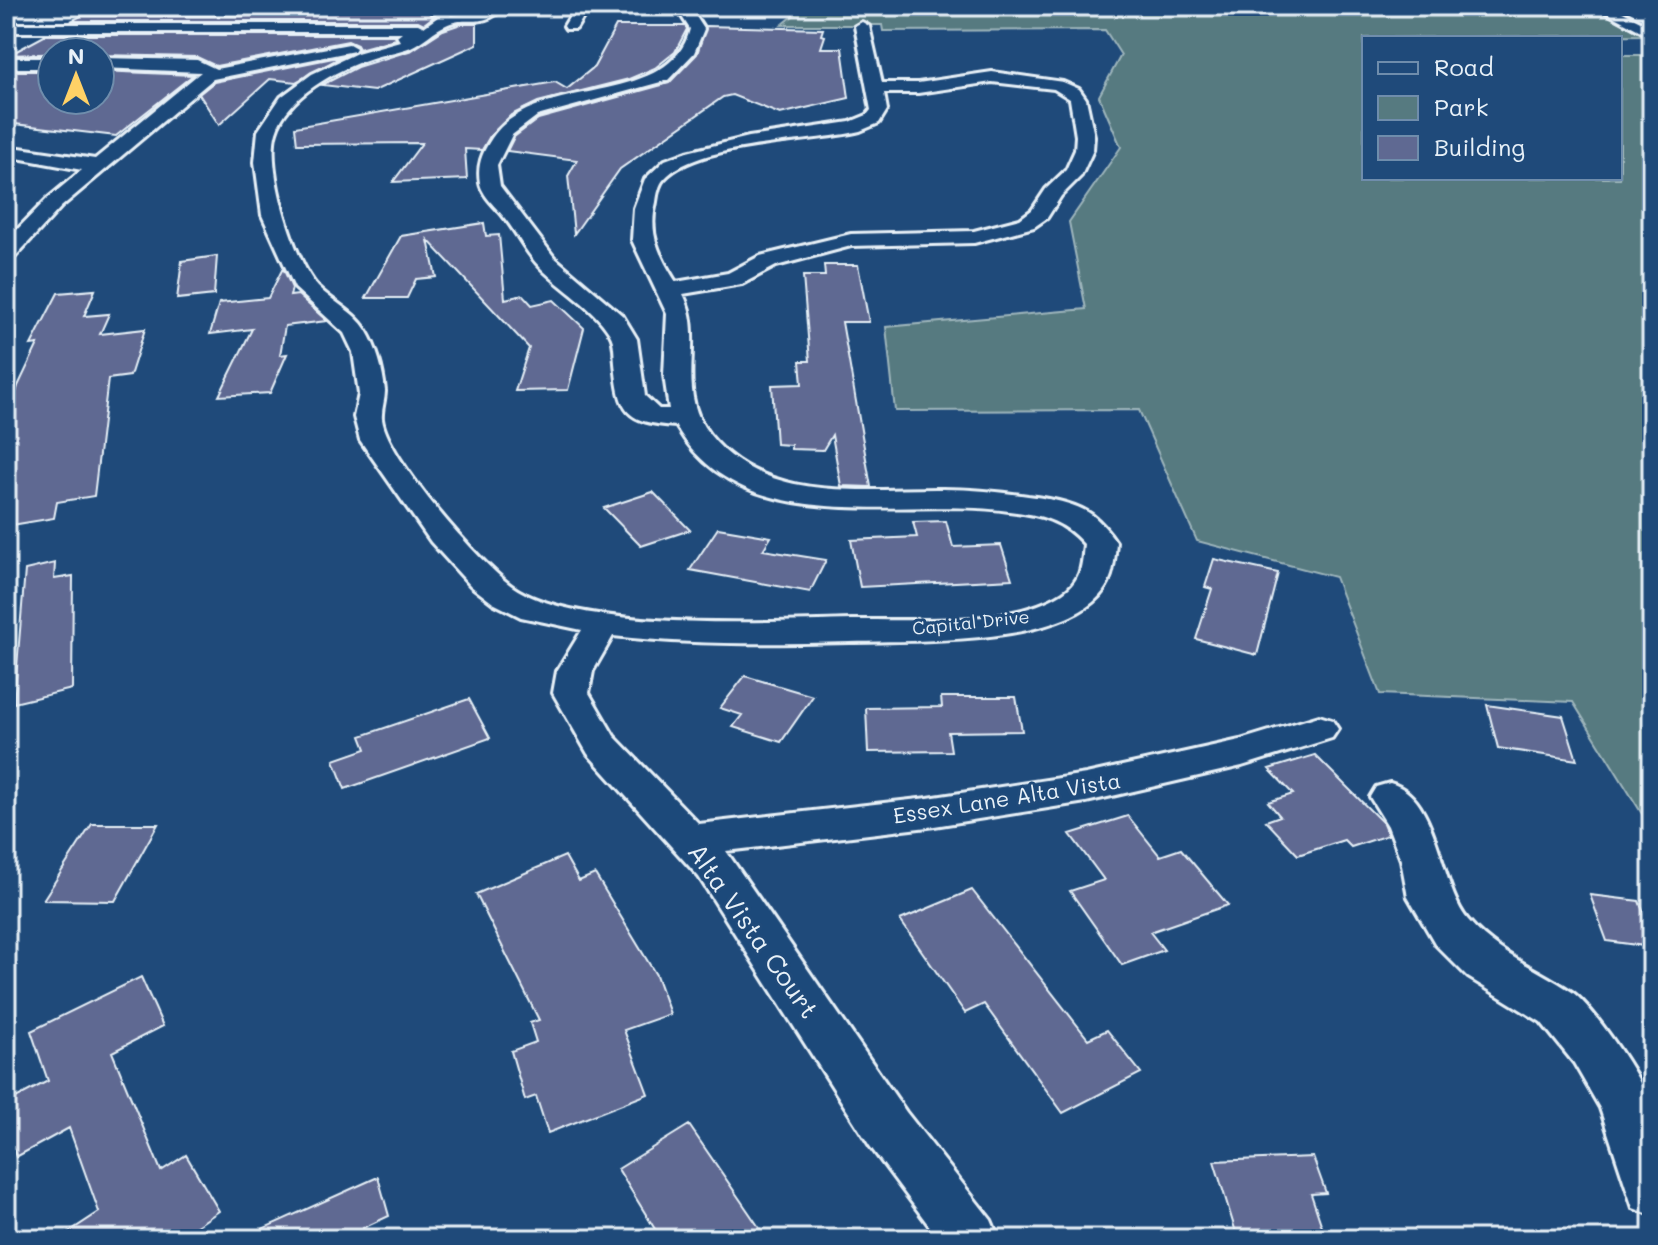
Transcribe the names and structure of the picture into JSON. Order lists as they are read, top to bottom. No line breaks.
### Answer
{"streets":{"street":["Capital Drive","Essex Lane Alta Vista","Alta Vista Court"]},"crossings":[["Capital Drive","Alta Vista Court"],["Essex Lane Alta Vista","Alta Vista Court"]],"legend":["Road","Park","Building"],"north":"top"}
